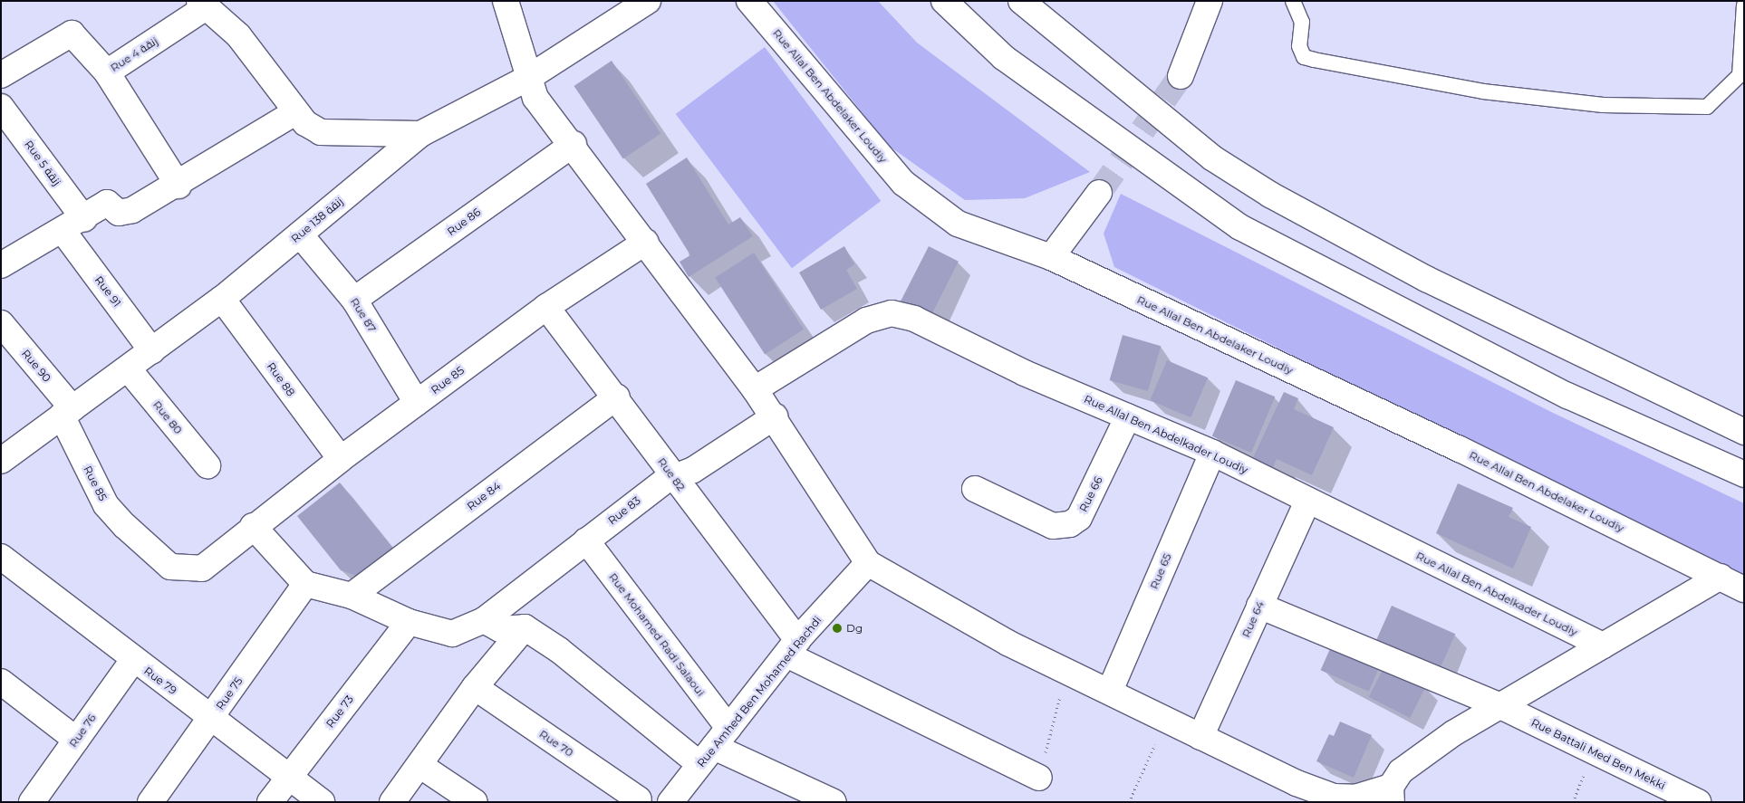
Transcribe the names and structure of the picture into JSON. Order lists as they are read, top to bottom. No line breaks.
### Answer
{"streets":{"main road":["Rue 4 زنقة","Rue Allal Ben Abdelaker Loudiy","Rue 5 زنقة","Rue 138 زنقة","Rue 86","Rue 91","Rue 87","Rue 90","Rue 88","Rue 85","Rue 80","Rue Allal Ben Abdelkader Loudiy","Rue 82","Rue 66","Rue 84","Rue 83","Rue 65","Rue 64","Rue Mohamed Radi Salaoui","Rue 79","Rue Amhed Ben Mohamed Rachdi","Rue 75","Rue 73","Rue 76","Rue 70","Rue Battali Med Ben Mekki"]},"crossings":[["Rue 138 زنقة","Rue 91"],["Rue 138 زنقة","Rue 87"],["Rue 138 زنقة","Rue 90"],["Rue 138 زنقة","Rue 88"],["Rue 138 زنقة","Rue 85"],["Rue 138 زنقة","Rue 80"],["Rue 86","Rue 87"],["Rue 87","Rue 85"],["Rue 90","Rue 85"],["Rue 88","Rue 85"],["Rue 85","Rue 82"],["Rue Allal Ben Abdelkader Loudiy","Rue 66"],["Rue Allal Ben Abdelkader Loudiy","Rue 65"],["Rue Allal Ben Abdelkader Loudiy","Rue 64"],["Rue 82","Rue 84"],["Rue 82","Rue 83"],["Rue 82","Rue Amhed Ben Mohamed Rachdi"],["Rue 84","Rue 83"],["Rue 83","Rue Mohamed Radi Salaoui"],["Rue 83","Rue 73"],["Rue 64","Rue Battali Med Ben Mekki"],["Rue Mohamed Radi Salaoui","Rue Amhed Ben Mohamed Rachdi"],["Rue 79","Rue 75"],["Rue 79","Rue 73"],["Rue 79","Rue 76"]],"places":["Dg"]}
